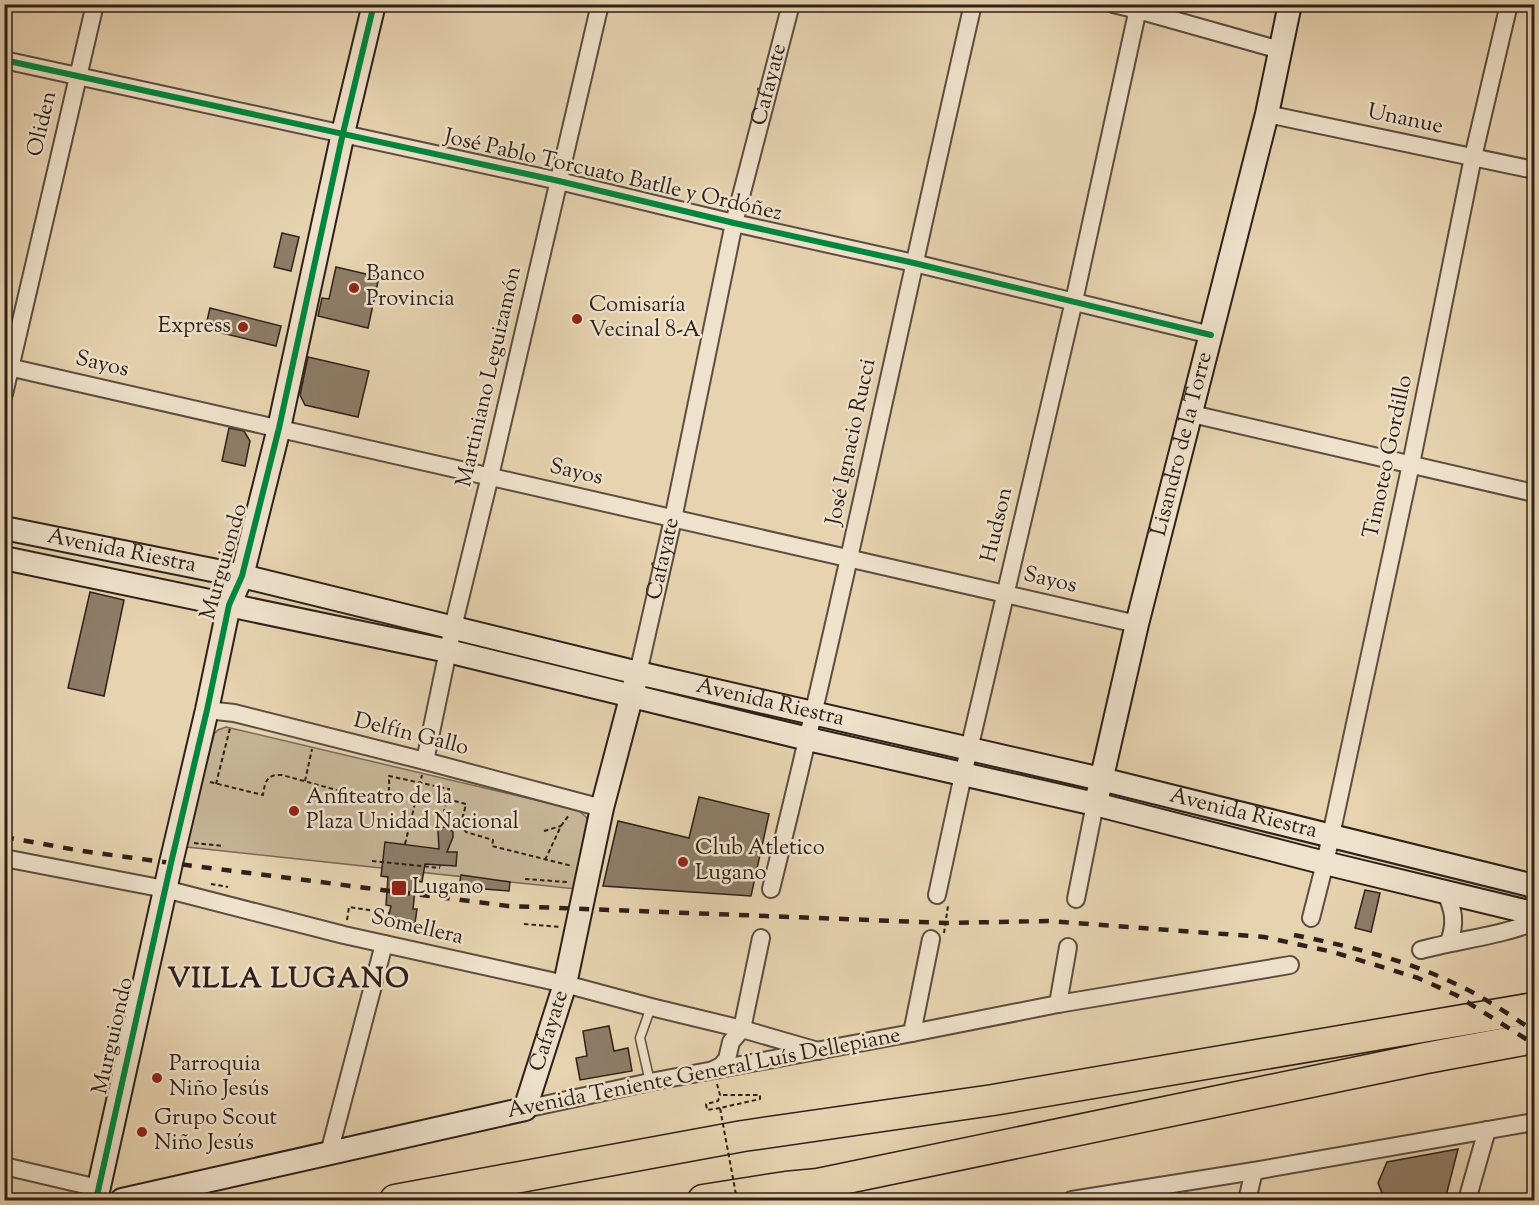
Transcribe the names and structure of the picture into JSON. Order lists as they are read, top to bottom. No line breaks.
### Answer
{"streets":{"main road":["Cafayate","Lisandro de la Torre","Avenida Riestra","Murguiondo","Avenida Teniente General Luís Dellepiane"],"street":["Unanue","Oliden","José Pablo Torcuato Batlle y Ordóñez","Sayos","Martiniano Leguizamón","José Ignacio Rucci","Timoteo Gordillo","Hudson","Delfín Gallo","Somellera"]},"crossings":[["Cafayate","José Pablo Torcuato Batlle y Ordóñez"],["Cafayate","Sayos"],["Cafayate","Avenida Riestra"],["Cafayate","Delfín Gallo"],["Cafayate","Somellera"],["Cafayate","Avenida Teniente General Luís Dellepiane"],["Unanue","Lisandro de la Torre"],["Unanue","Timoteo Gordillo"],["Oliden","José Pablo Torcuato Batlle y Ordóñez"],["Oliden","Sayos"],["José Pablo Torcuato Batlle y Ordóñez","Martiniano Leguizamón"],["José Pablo Torcuato Batlle y Ordóñez","José Ignacio Rucci"],["José Pablo Torcuato Batlle y Ordóñez","Lisandro de la Torre"],["José Pablo Torcuato Batlle y Ordóñez","Hudson"],["José Pablo Torcuato Batlle y Ordóñez","Murguiondo"],["Sayos","Martiniano Leguizamón"],["Sayos","José Ignacio Rucci"],["Sayos","Lisandro de la Torre"],["Sayos","Hudson"],["Sayos","Murguiondo"],["Martiniano Leguizamón","Avenida Riestra"],["Martiniano Leguizamón","Delfín Gallo"],["José Ignacio Rucci","Avenida Riestra"],["Lisandro de la Torre","Avenida Riestra"],["Timoteo Gordillo","Avenida Riestra"],["Hudson","Avenida Riestra"],["Avenida Riestra","Murguiondo"],["Murguiondo","Delfín Gallo"],["Murguiondo","Somellera"],["Somellera","Avenida Teniente General Luís Dellepiane"]],"districts":["VILLA LUGANO"],"places":{"other":["Banco Provincia","Comisaría Vecinal 8-A","Express","Anfiteatro de la Plaza Unidad Nacional","Club Atletico Lugano","Parroquia Niño Jesús","Grupo Scout Niño Jesús"],"transit":["Lugano"]}}
